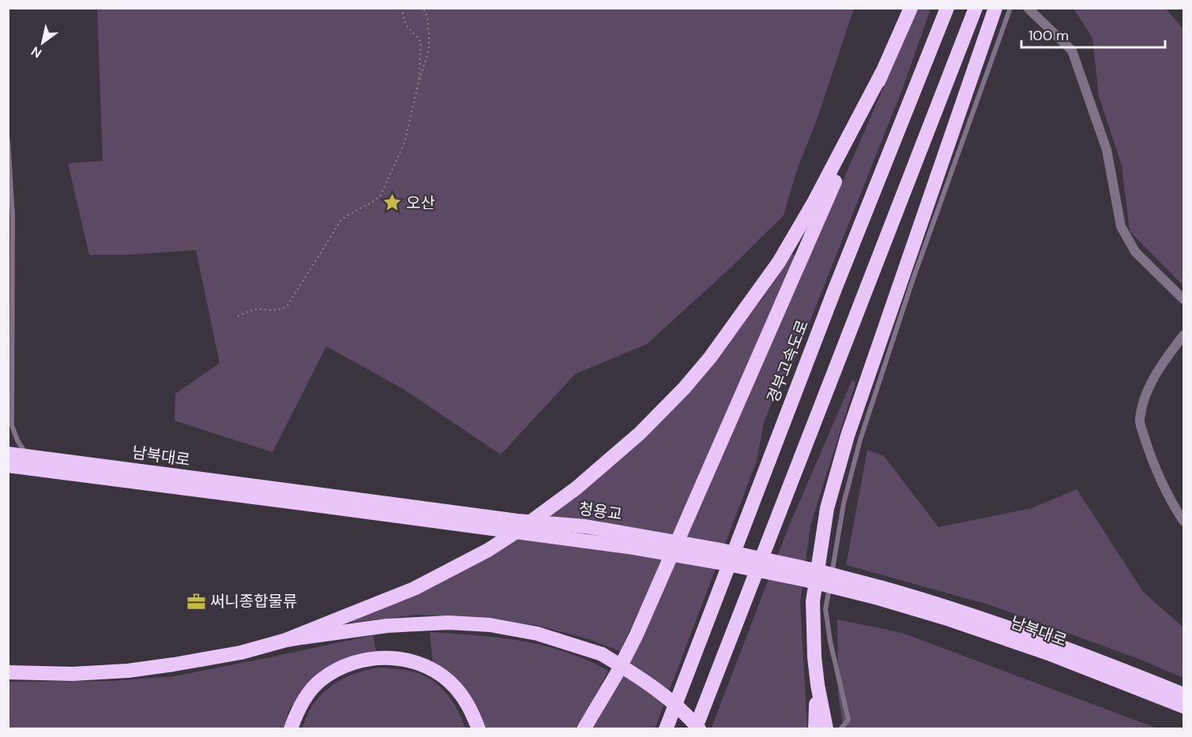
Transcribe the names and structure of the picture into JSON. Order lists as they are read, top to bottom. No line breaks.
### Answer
{"streets":{"highway":["경부고속도로","남북대로","청용교"]},"crossings":[["남북대로","청용교"]],"places":{"place":["오산"],"office":["써니종합물류"]},"scale_bar":"100 m","north":"bottom left"}
